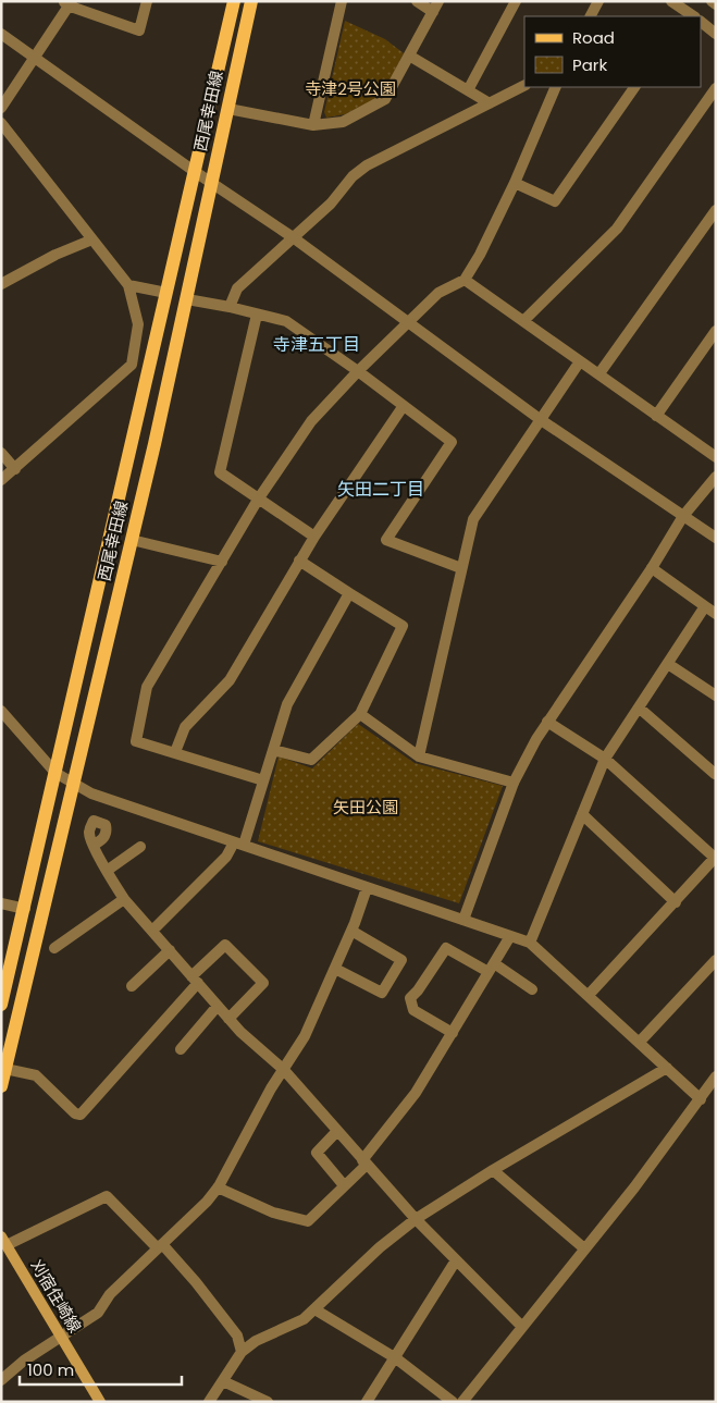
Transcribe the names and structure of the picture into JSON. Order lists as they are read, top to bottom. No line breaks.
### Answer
{"streets":{"main road":["西尾幸田線","刈宿住崎線"]},"districts":["寺津五丁目","矢田二丁目"],"parks":["寺津2号公園","矢田公園"],"legend":["Road","Park"],"scale_bar":"100 m"}
